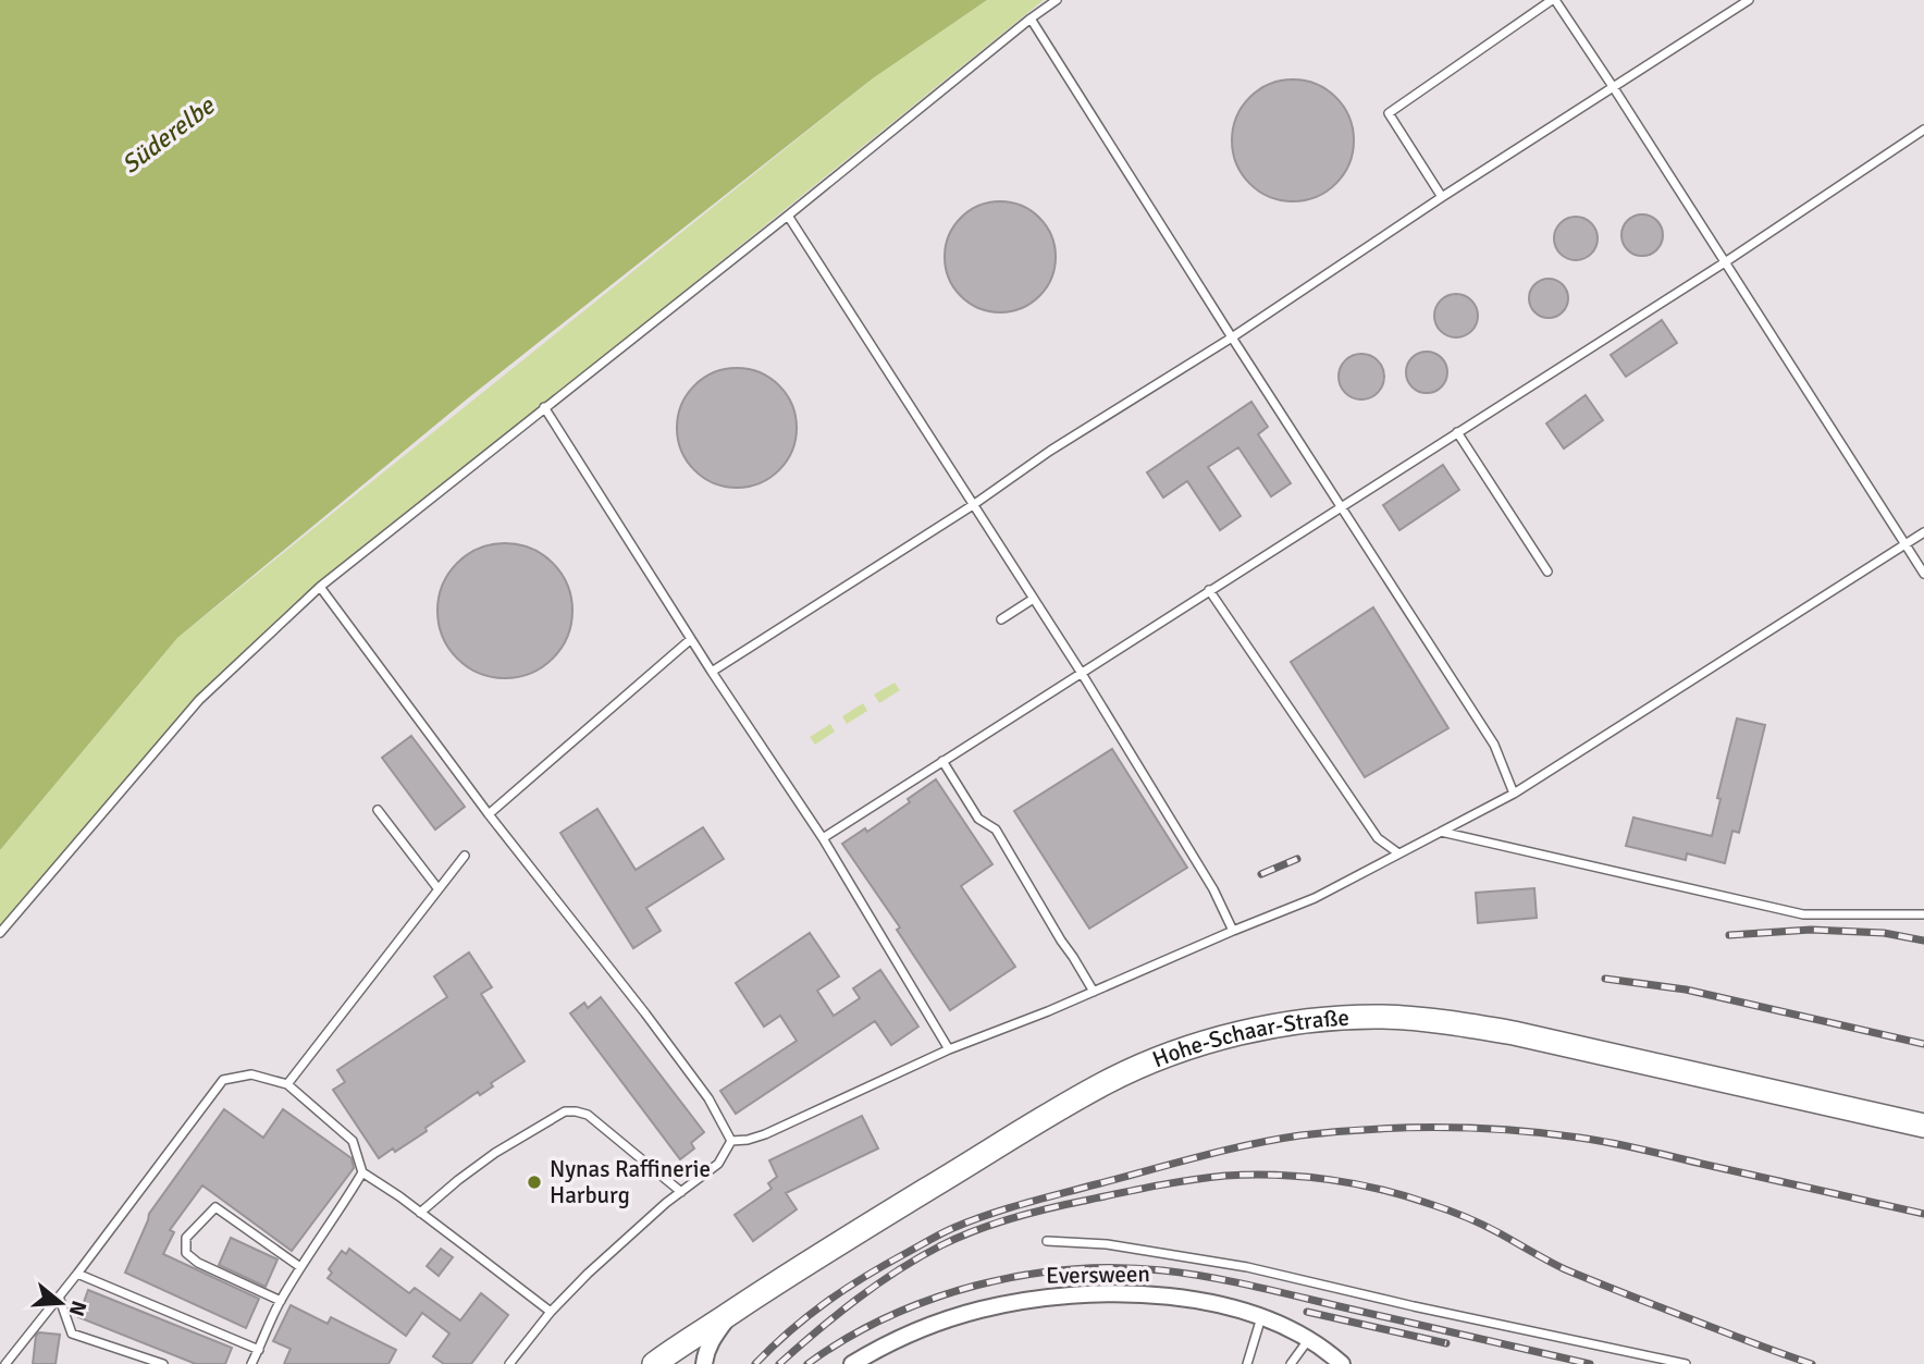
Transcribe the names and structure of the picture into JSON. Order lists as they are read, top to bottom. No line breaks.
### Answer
{"streets":{"main road":["Hohe-Schaar-Straße"],"street":["Eversween"]},"water":["Süderelbe"],"places":["Nynas Raffinerie Harburg"],"north":"right"}
